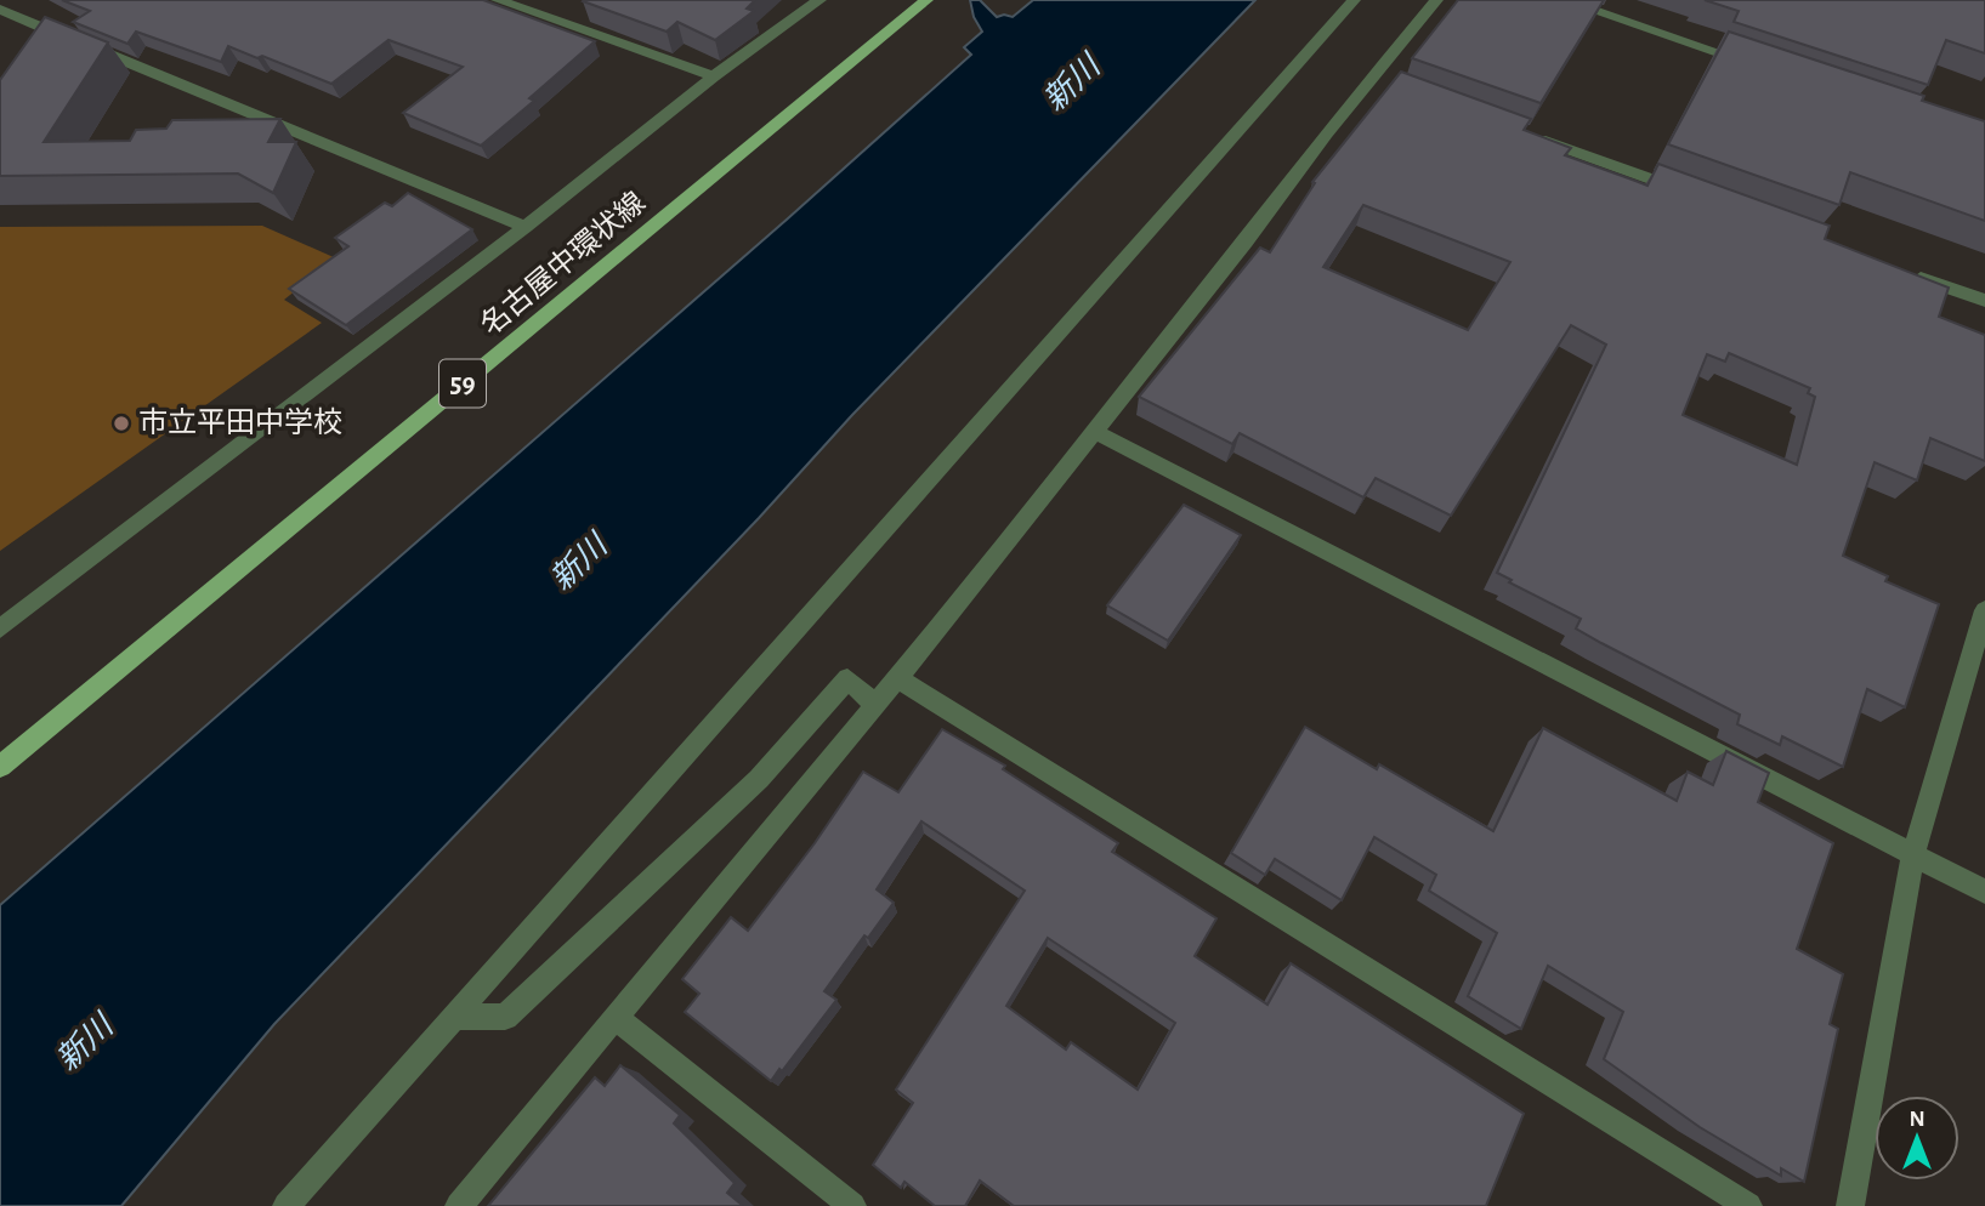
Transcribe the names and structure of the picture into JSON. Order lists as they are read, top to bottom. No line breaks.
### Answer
{"streets":{"main road":["名古屋中環状線","59"]},"water":["新川"],"places":["市立平田中学校"],"north":"top"}
